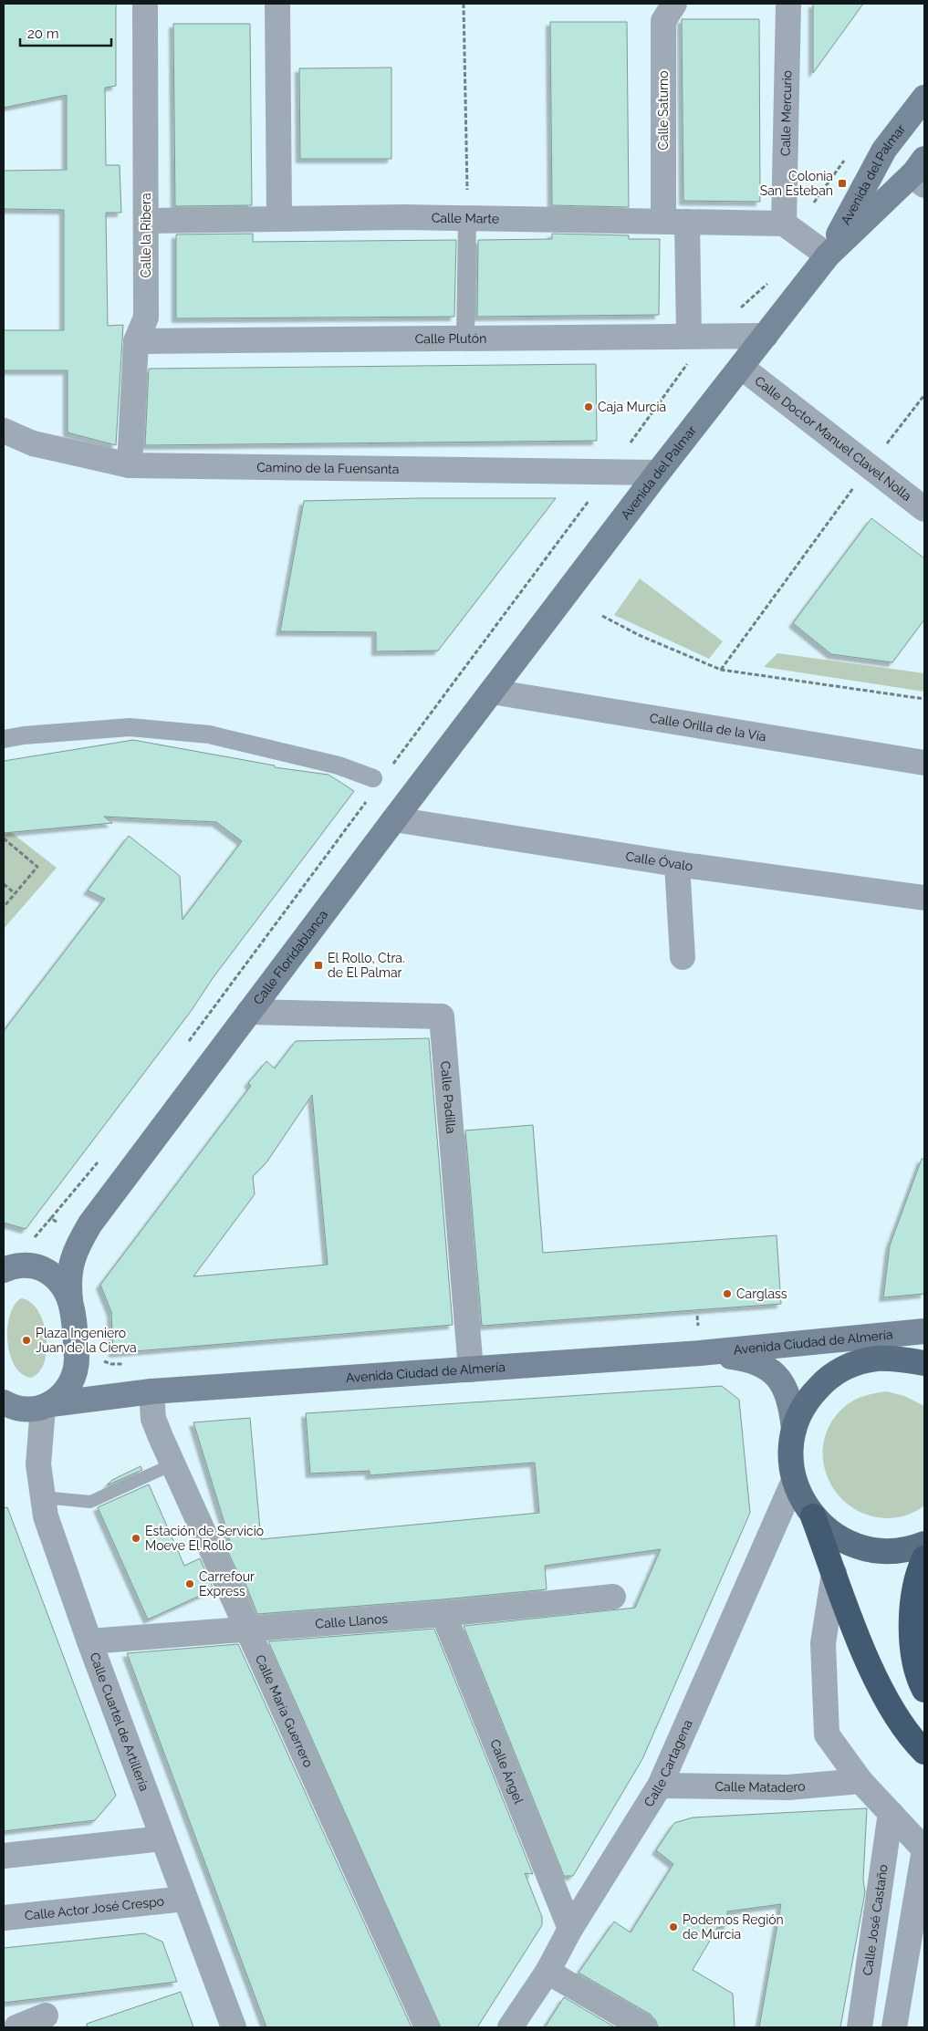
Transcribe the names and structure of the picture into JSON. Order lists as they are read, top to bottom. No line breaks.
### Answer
{"streets":{"main road":["Avenida del Palmar","Calle Floridablanca","Avenida Ciudad de Almería"],"street":["Calle Saturno","Calle Mercurio","Calle Marte","Calle la Ribera","Calle Plutón","Calle Doctor Manuel Clavel Nolla","Camino de la Fuensanta","Calle Orilla de la Vía","Calle Óvalo","Calle Padilla","Calle Llanos","Calle María Guerrero","Calle Cuartel de Artillería","Calle Cartagena","Calle Ángel","Calle Matadero","Calle Actor José Crespo","Calle José Castaño"]},"crossings":[["Calle Saturno","Calle Marte"],["Calle Mercurio","Calle Marte"],["Avenida del Palmar","Calle Plutón"],["Avenida del Palmar","Calle Doctor Manuel Clavel Nolla"],["Avenida del Palmar","Camino de la Fuensanta"],["Avenida del Palmar","Calle Orilla de la Vía"],["Avenida del Palmar","Calle Floridablanca"],["Calle Marte","Calle la Ribera"],["Calle la Ribera","Calle Plutón"],["Calle la Ribera","Camino de la Fuensanta"],["Calle Orilla de la Vía","Calle Floridablanca"],["Calle Óvalo","Calle Floridablanca"],["Calle Floridablanca","Calle Padilla"],["Calle Padilla","Avenida Ciudad de Almería"],["Avenida Ciudad de Almería","Calle María Guerrero"],["Avenida Ciudad de Almería","Calle Cuartel de Artillería"],["Avenida Ciudad de Almería","Calle Cartagena"],["Calle Llanos","Calle María Guerrero"],["Calle Llanos","Calle Cuartel de Artillería"],["Calle Llanos","Calle Ángel"],["Calle Cuartel de Artillería","Calle Actor José Crespo"],["Calle Cartagena","Calle Ángel"],["Calle Cartagena","Calle Matadero"]],"places":{"transit":["Colonia San Esteban","El Rollo, Ctra. de El Palmar"],"other":["Caja Murcia","Carglass","Plaza Ingeniero Juan de la Cierva","Estación de Servicio Moeve El Rollo","Carrefour Express","Podemos Región de Murcia"]},"scale_bar":"20 m"}
